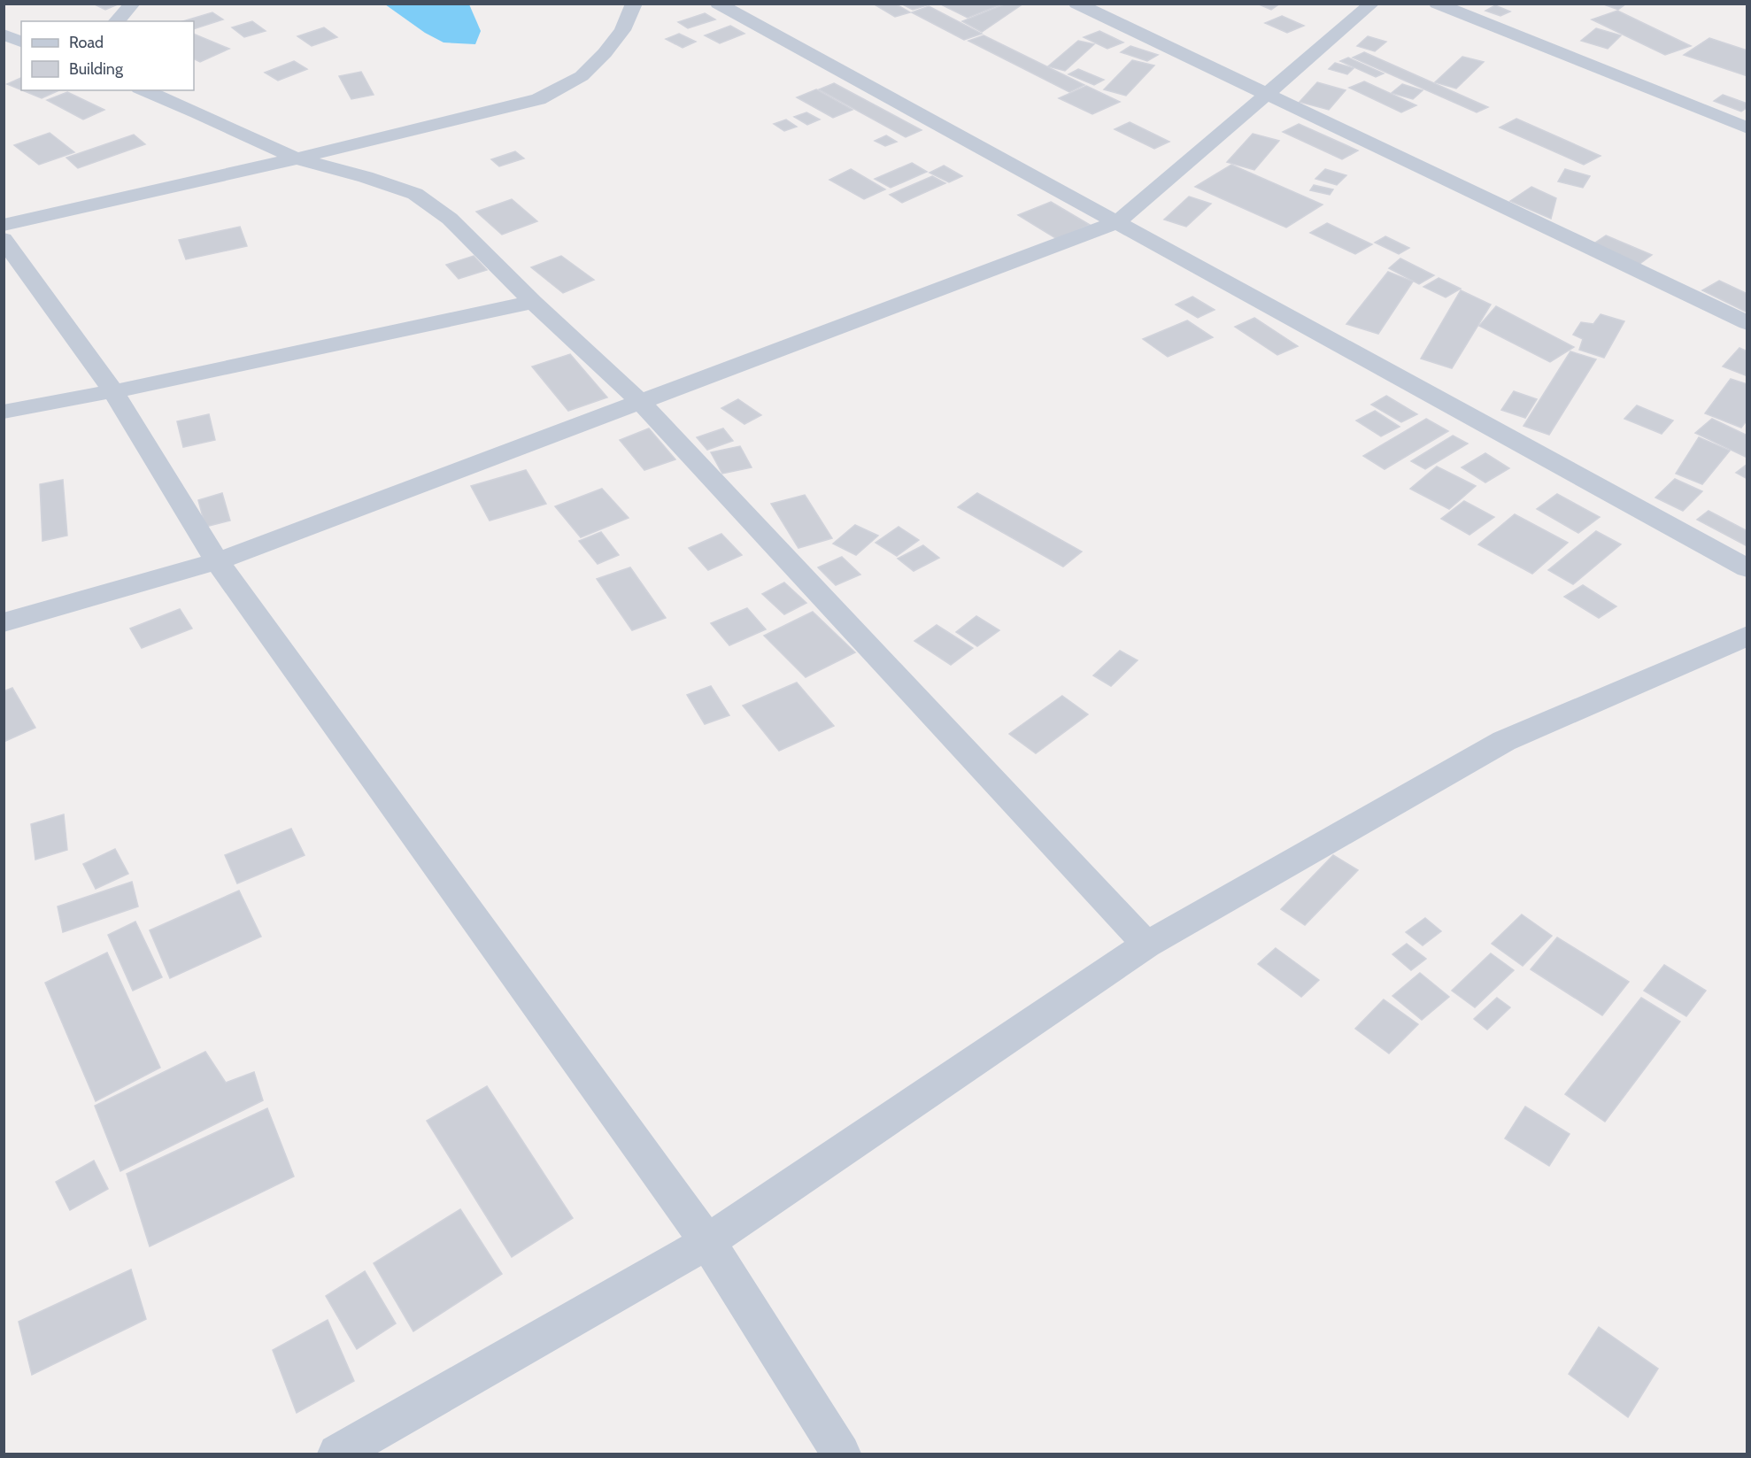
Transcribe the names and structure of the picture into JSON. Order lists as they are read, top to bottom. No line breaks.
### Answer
{"legend":["Road","Building"]}
